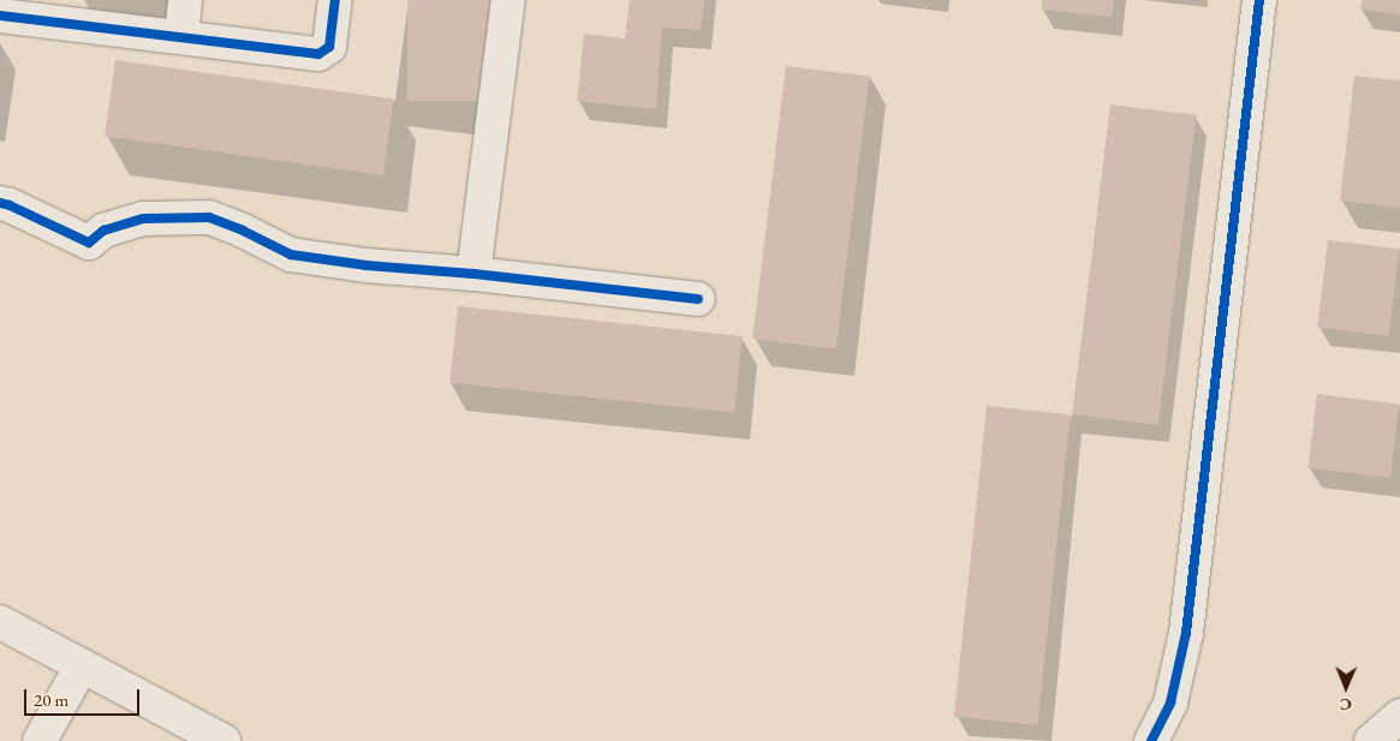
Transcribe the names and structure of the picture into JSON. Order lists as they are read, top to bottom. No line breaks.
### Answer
{"scale_bar":"20 m","north":"bottom"}
